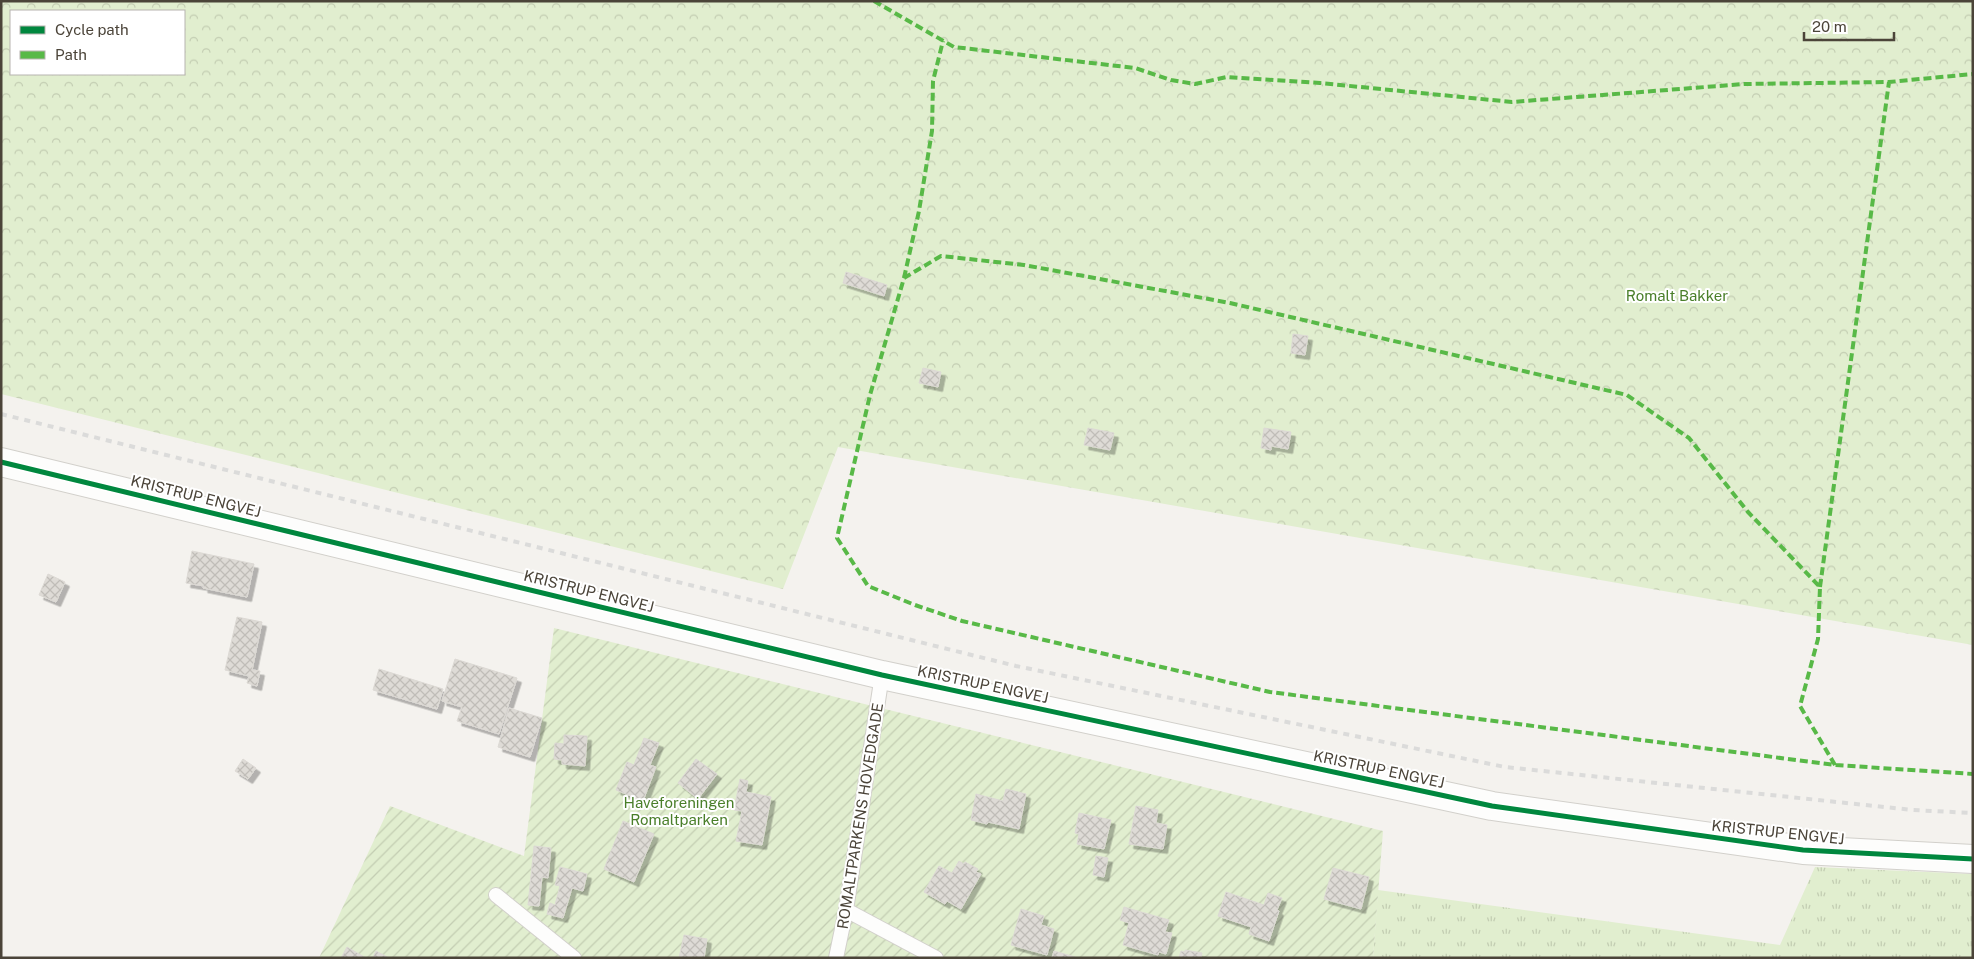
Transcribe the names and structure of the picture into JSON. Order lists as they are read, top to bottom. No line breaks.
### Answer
{"streets":{"street":["KRISTRUP ENGVEJ"],"lane":["ROMALTPARKENS HOVEDGADE"]},"crossings":[["KRISTRUP ENGVEJ","ROMALTPARKENS HOVEDGADE"]],"parks":["Romalt Bakker","Haveforeningen Romaltparken"],"legend":["Cycle path","Path"],"scale_bar":"20 m"}
